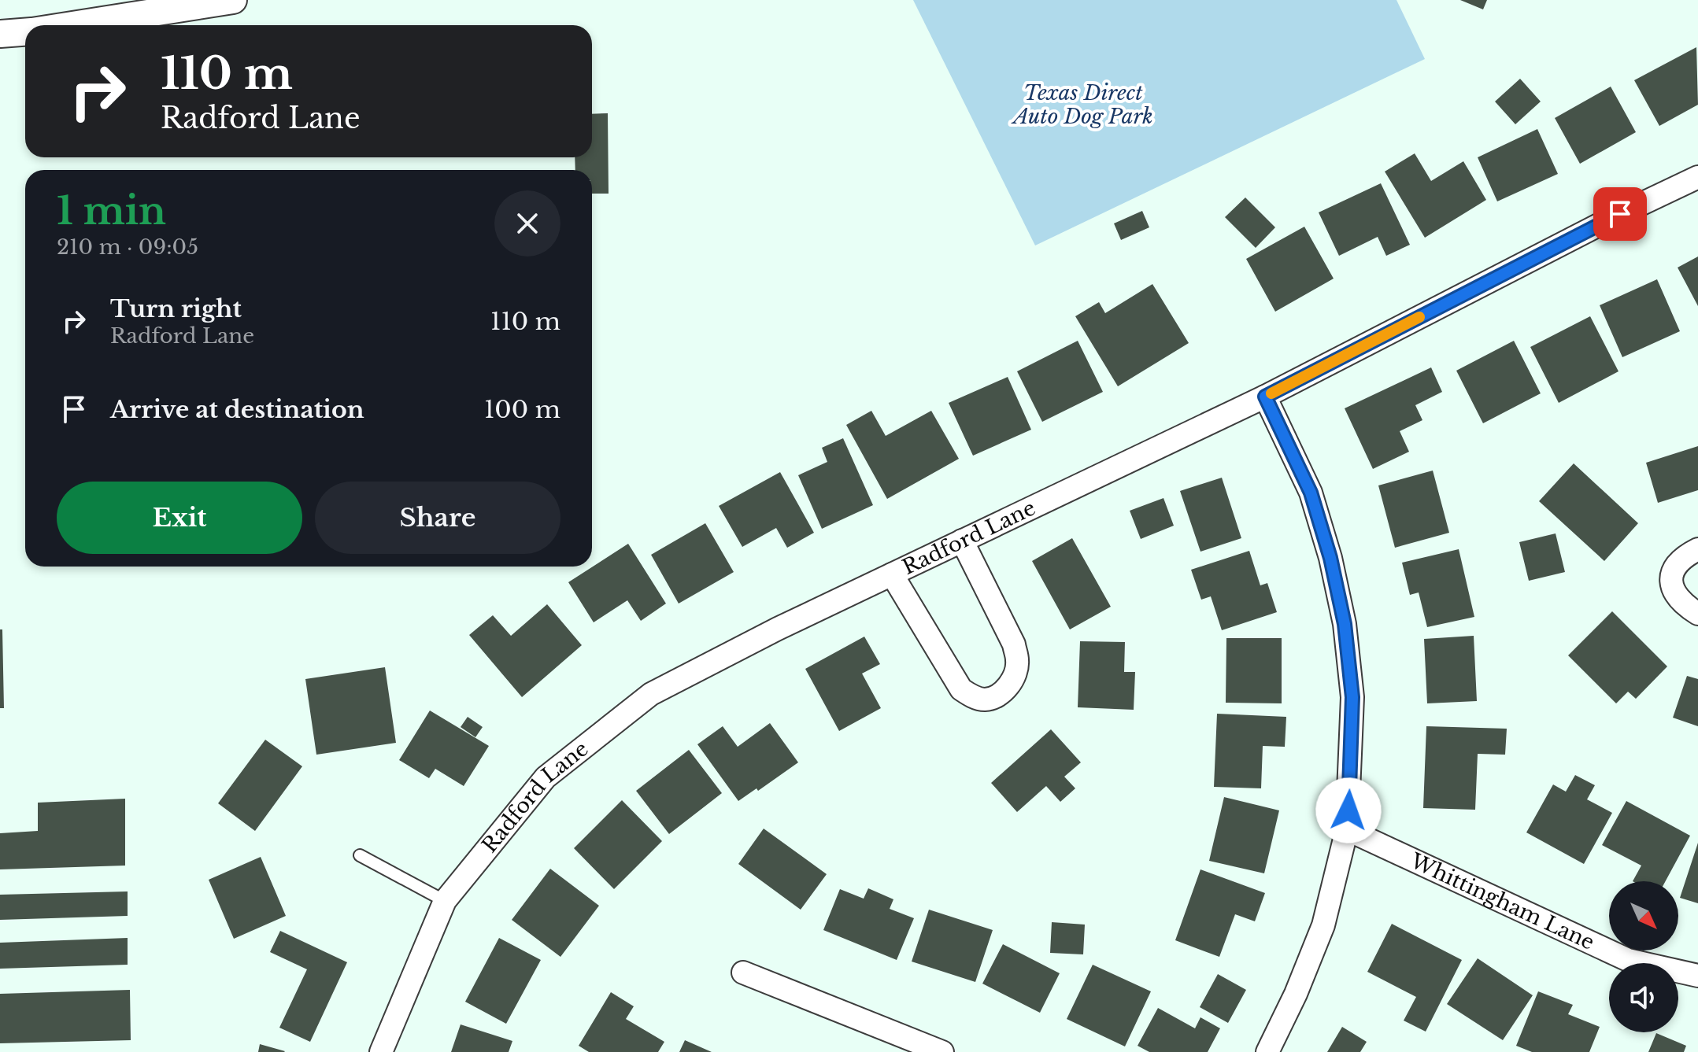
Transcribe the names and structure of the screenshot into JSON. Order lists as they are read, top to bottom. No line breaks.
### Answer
{"streets":{"street":["Radford Lane","Whittingham Lane"]},"parks":["Texas Direct Auto Dog Park"],"north":"bottom right","page":{"turn":["110 m","Radford Lane"],"heading":["1 min","210 m · 09:05"],"list":[{"name":"Turn right","note":"Radford Lane","value":"110 m"},{"name":"Arrive at destination","value":"100 m"}],"buttons":["Exit","Share"]}}
